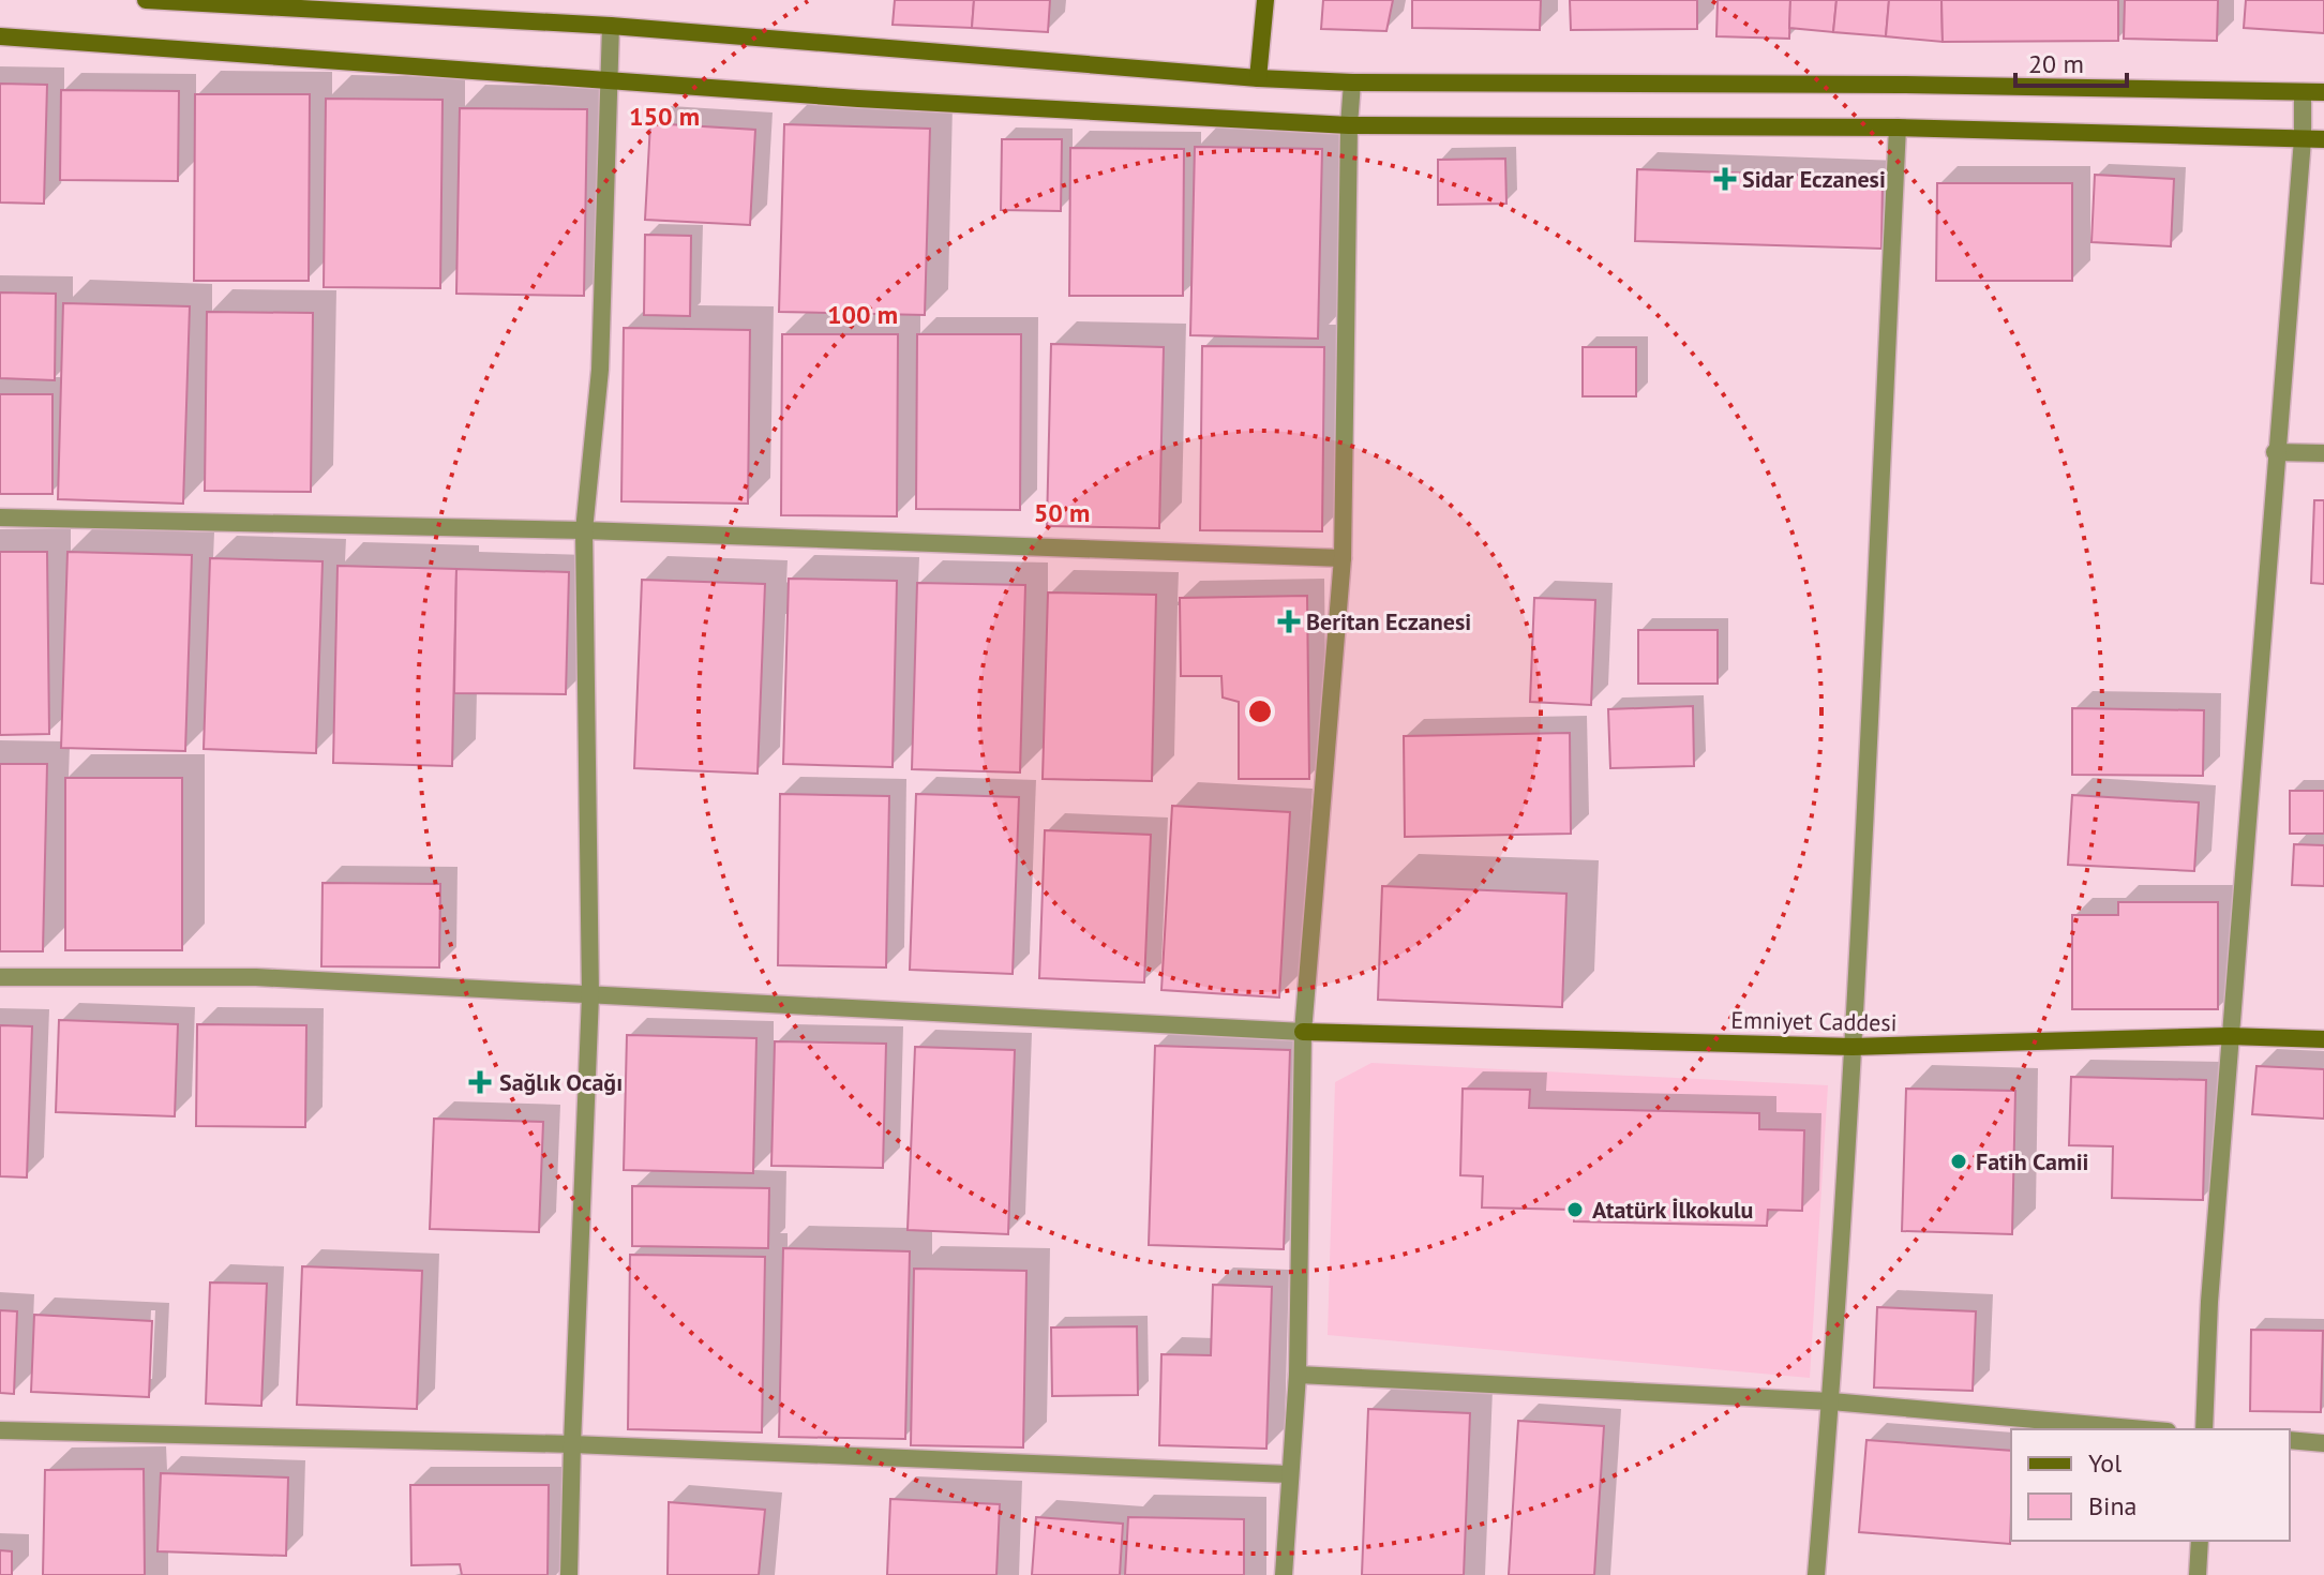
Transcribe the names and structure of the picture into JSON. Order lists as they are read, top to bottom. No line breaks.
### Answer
{"streets":{"street":["Emniyet Caddesi"]},"places":{"health":["Sidar Eczanesi","Beritan Eczanesi","Sağlık Ocağı"],"other":["Fatih Camii","Atatürk İlkokulu"]},"legend":["Yol","Bina"],"scale_bar":"20 m","rings":["150 m","100 m","50 m"]}
